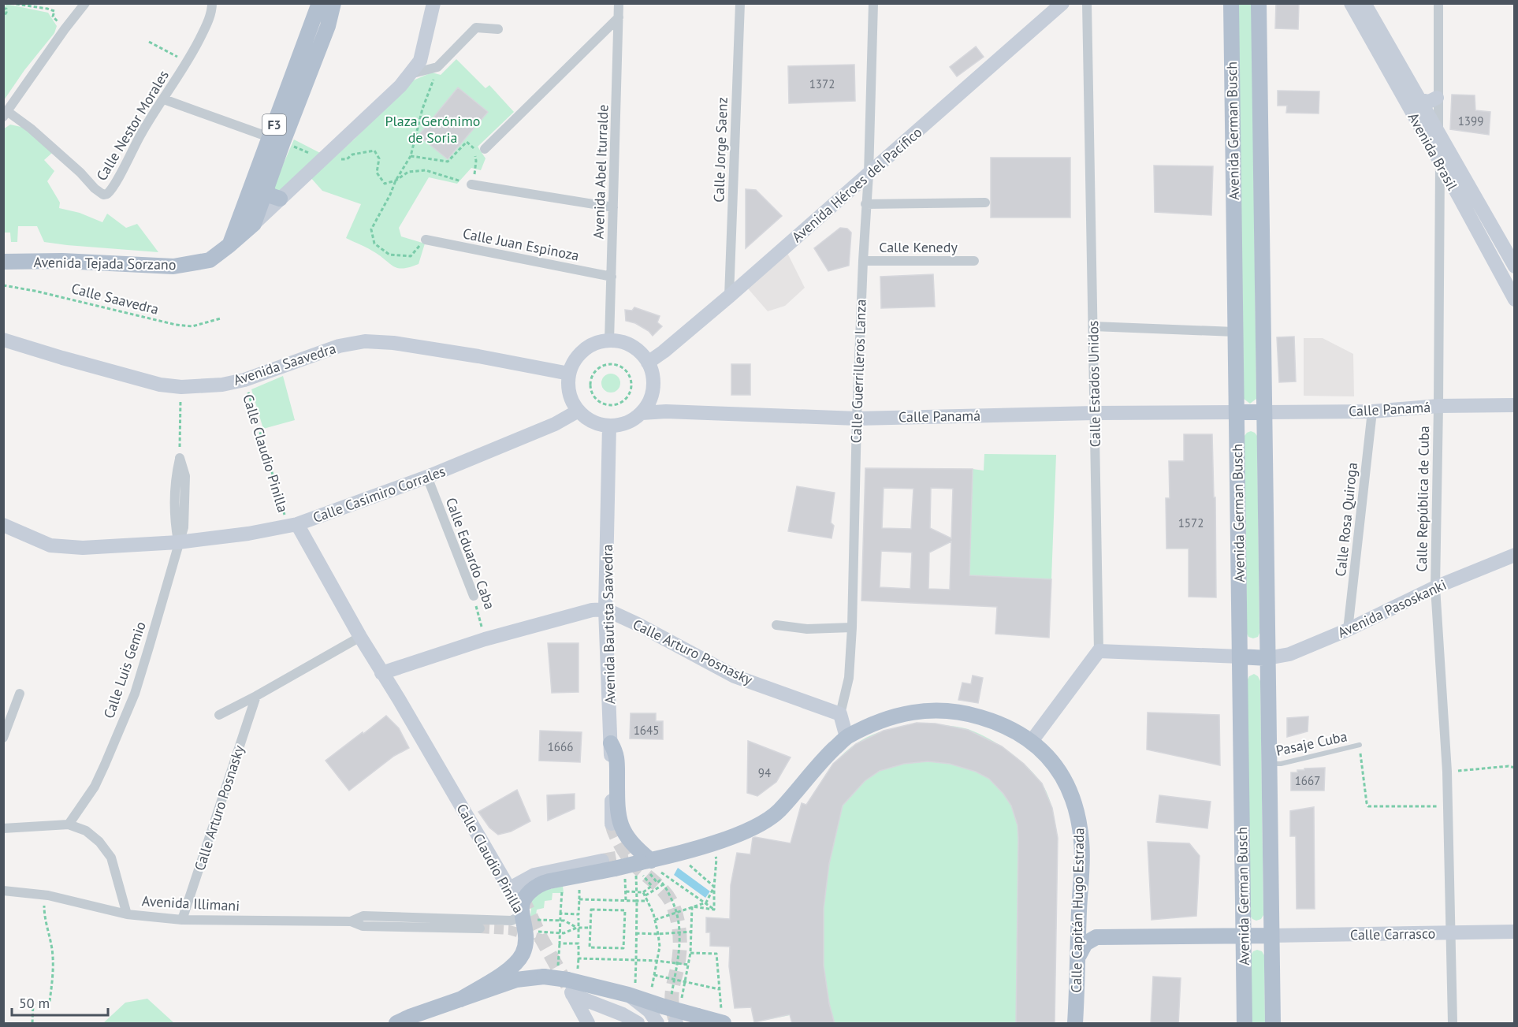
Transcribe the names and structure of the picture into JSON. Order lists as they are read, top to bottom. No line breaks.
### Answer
{"streets":{"main road":["F3","Avenida German Busch","Avenida Brasil","Avenida Héroes del Pacífico","Avenida Tejada Sorzano","Avenida Saavedra","Calle Guerrilleros Lanza","Calle Panamá","Calle Claudio Pinilla","Calle Casimiro Corrales","Avenida Pasoskanki","Avenida Bautista Saavedra","Calle Arturo Posnasky","Calle Capitán Hugo Estrada","Calle Carrasco"],"street":["Calle Nestor Morales","Calle Jorge Saenz","Avenida Abel Iturralde","Calle Juan Espinoza","Calle Kenedy","Calle Estados Unidos","Calle República de Cuba","Calle Rosa Quiroga","Calle Eduardo Caba","Calle Luis Gemio","Avenida Illimani"],"lane":["Pasaje Cuba"],"path":["Calle Saavedra"]},"crossings":[["Avenida German Busch","Calle Panamá"],["Avenida German Busch","Avenida Pasoskanki"],["Avenida German Busch","Pasaje Cuba"],["Avenida German Busch","Calle Carrasco"],["Calle Jorge Saenz","Avenida Héroes del Pacífico"],["Avenida Brasil","Calle República de Cuba"],["Avenida Abel Iturralde","Calle Juan Espinoza"],["Avenida Héroes del Pacífico","Calle Guerrilleros Lanza"],["Calle Kenedy","Calle Guerrilleros Lanza"],["Avenida Saavedra","Calle Claudio Pinilla"],["Calle Guerrilleros Lanza","Calle Panamá"],["Calle Guerrilleros Lanza","Calle Arturo Posnasky"],["Calle Guerrilleros Lanza","Calle Capitán Hugo Estrada"],["Calle Estados Unidos","Calle Panamá"],["Calle Panamá","Calle República de Cuba"],["Calle Panamá","Calle Rosa Quiroga"],["Calle Claudio Pinilla","Calle Casimiro Corrales"],["Calle Claudio Pinilla","Avenida Illimani"],["Calle Claudio Pinilla","Calle Capitán Hugo Estrada"],["Calle Casimiro Corrales","Calle Eduardo Caba"],["Calle Casimiro Corrales","Calle Luis Gemio"],["Calle República de Cuba","Avenida Pasoskanki"],["Calle República de Cuba","Pasaje Cuba"],["Calle República de Cuba","Calle Carrasco"],["Calle Rosa Quiroga","Avenida Pasoskanki"],["Avenida Bautista Saavedra","Calle Arturo Posnasky"],["Calle Arturo Posnasky","Avenida Illimani"],["Avenida Illimani","Calle Capitán Hugo Estrada"]],"parks":["Plaza Gerónimo de Soria"],"house_numbers":["1372","1399","1572","1645","1666","94","1667"],"scale_bar":"50 m"}
